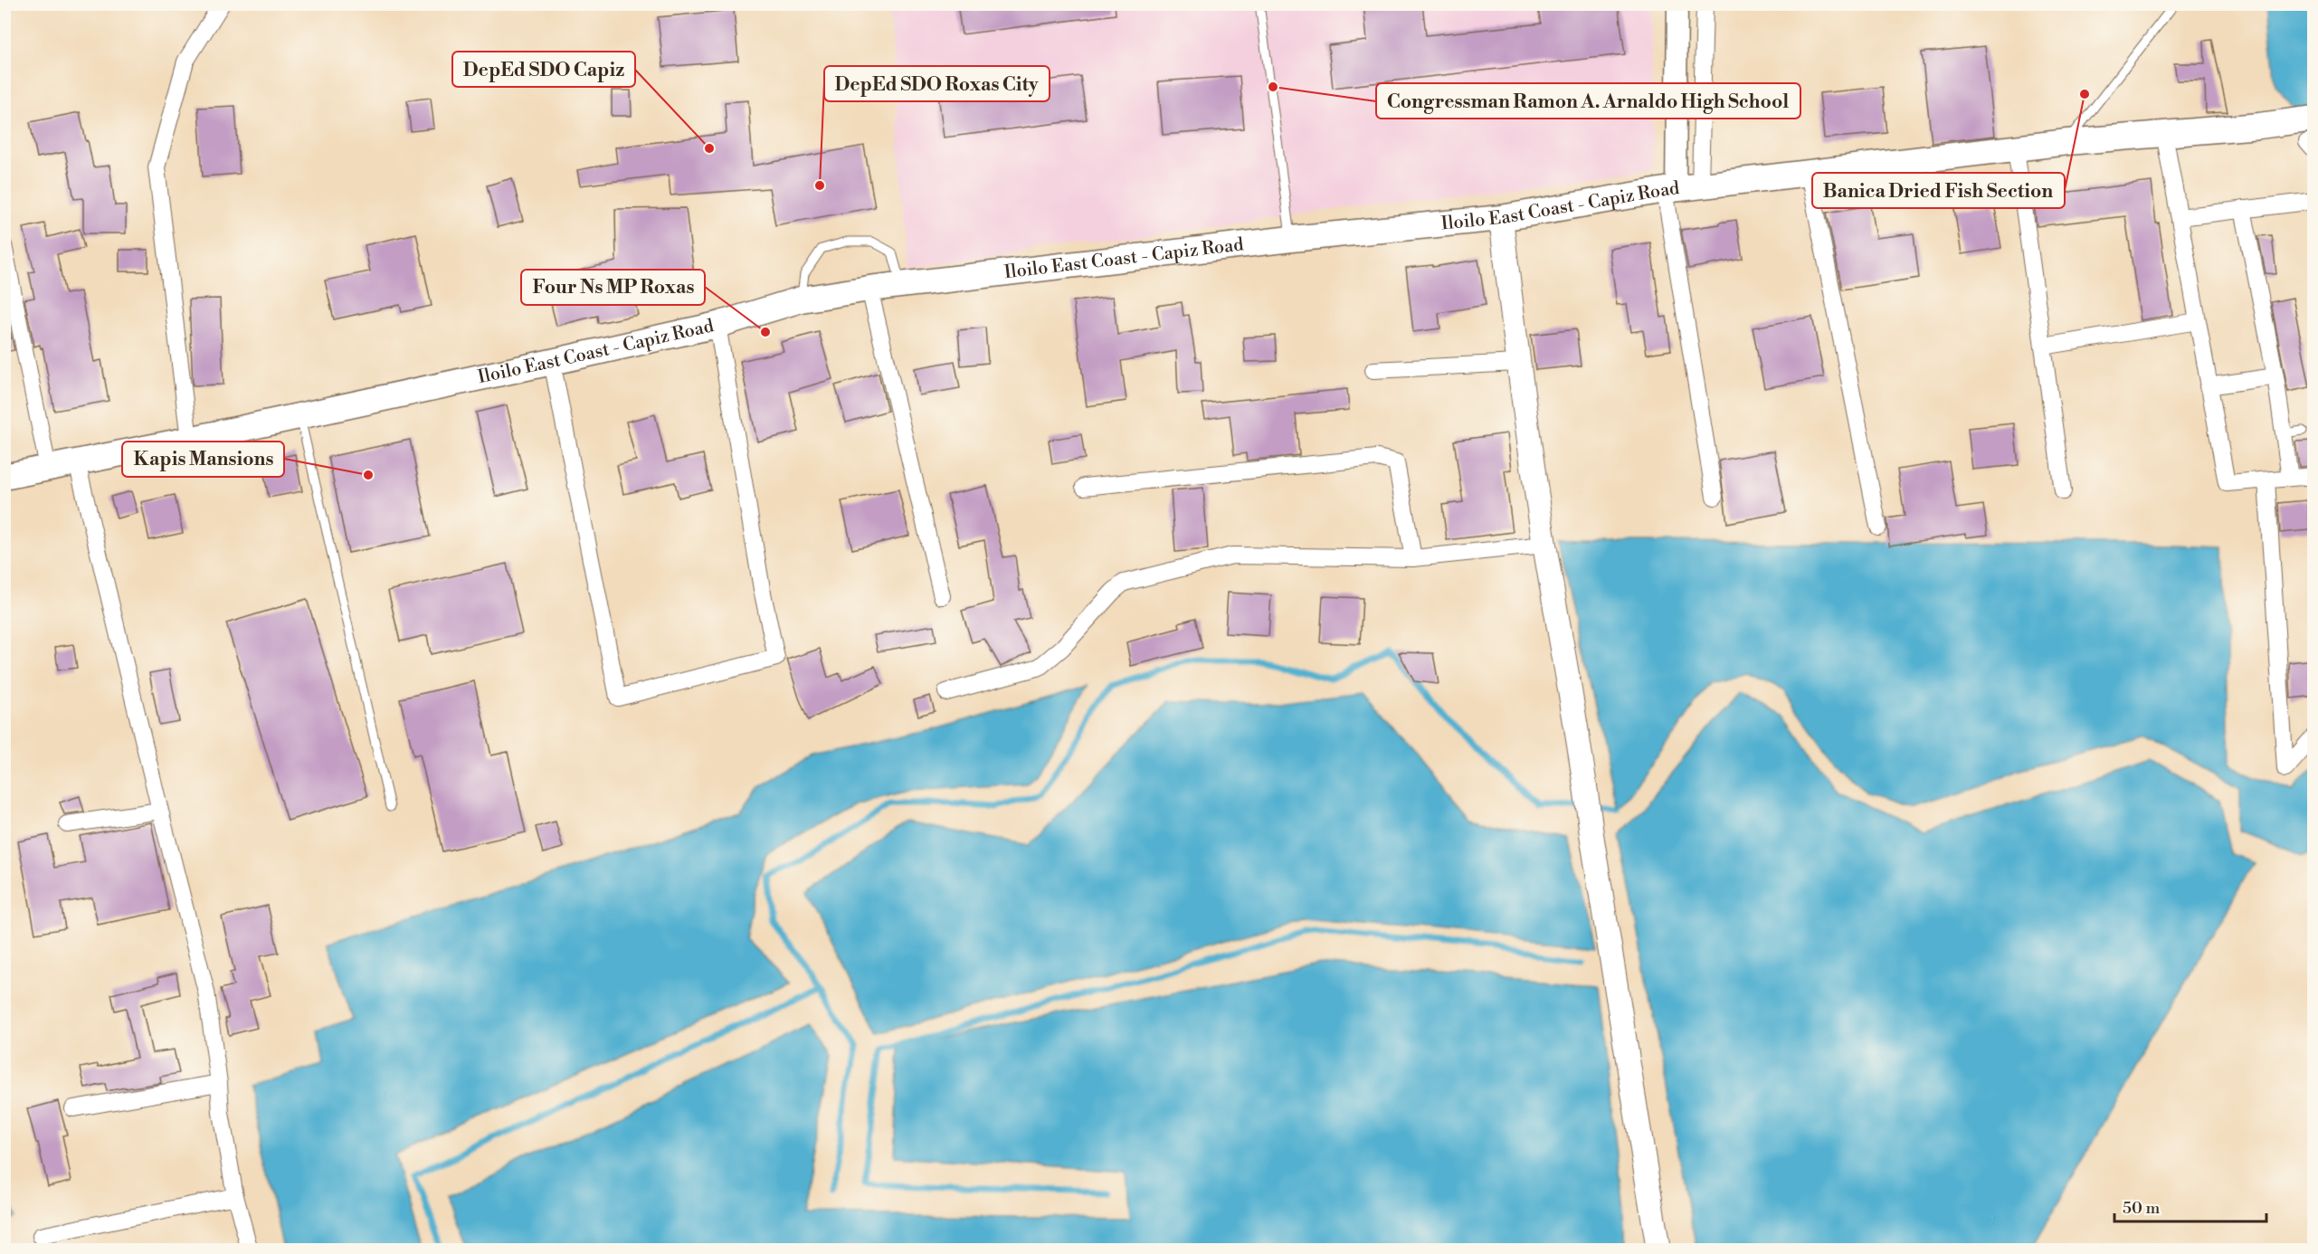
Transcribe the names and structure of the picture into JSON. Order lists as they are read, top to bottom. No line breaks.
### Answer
{"streets":{"main road":["Iloilo East Coast - Capiz Road"]},"places":["Congressman Ramon A. Arnaldo High School","Banica Dried Fish Section","DepEd SDO Capiz","DepEd SDO Roxas City","Four Ns MP Roxas","Kapis Mansions"],"scale_bar":"50 m"}
